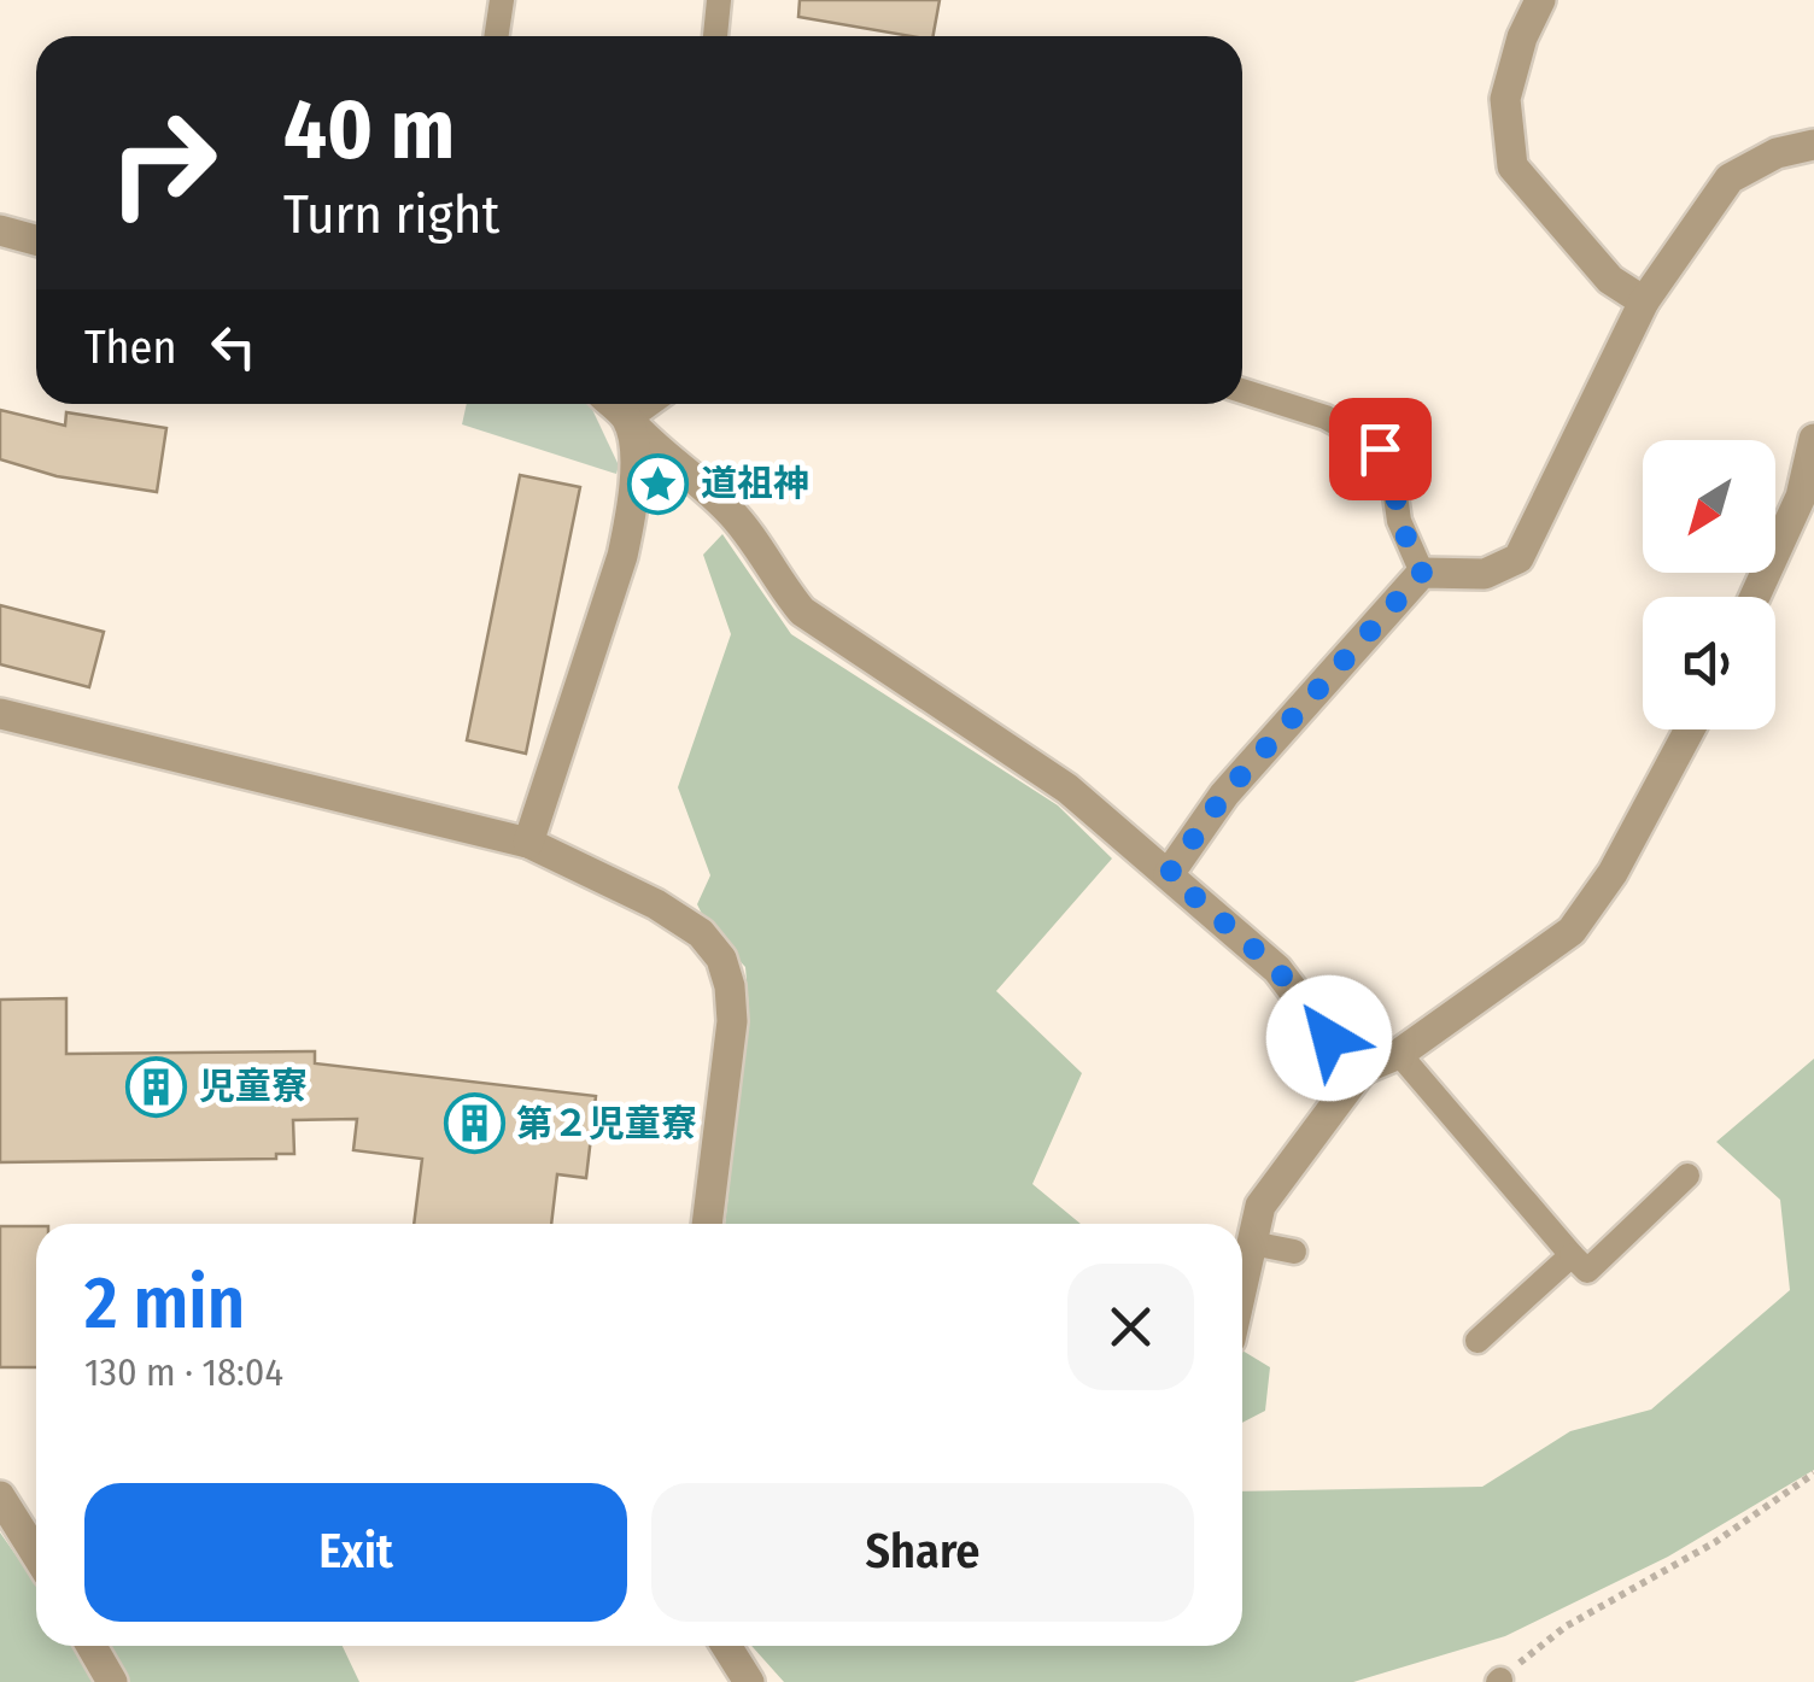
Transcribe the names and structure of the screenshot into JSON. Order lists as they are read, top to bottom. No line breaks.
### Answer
{"places":{"place":["道祖神"],"building":["児童寮","第２児童寮"]},"north":"bottom left","page":{"turn":["40 m","Turn right"],"then":"Then","heading":["2 min","130 m · 18:04"],"buttons":["Exit","Share"]}}
